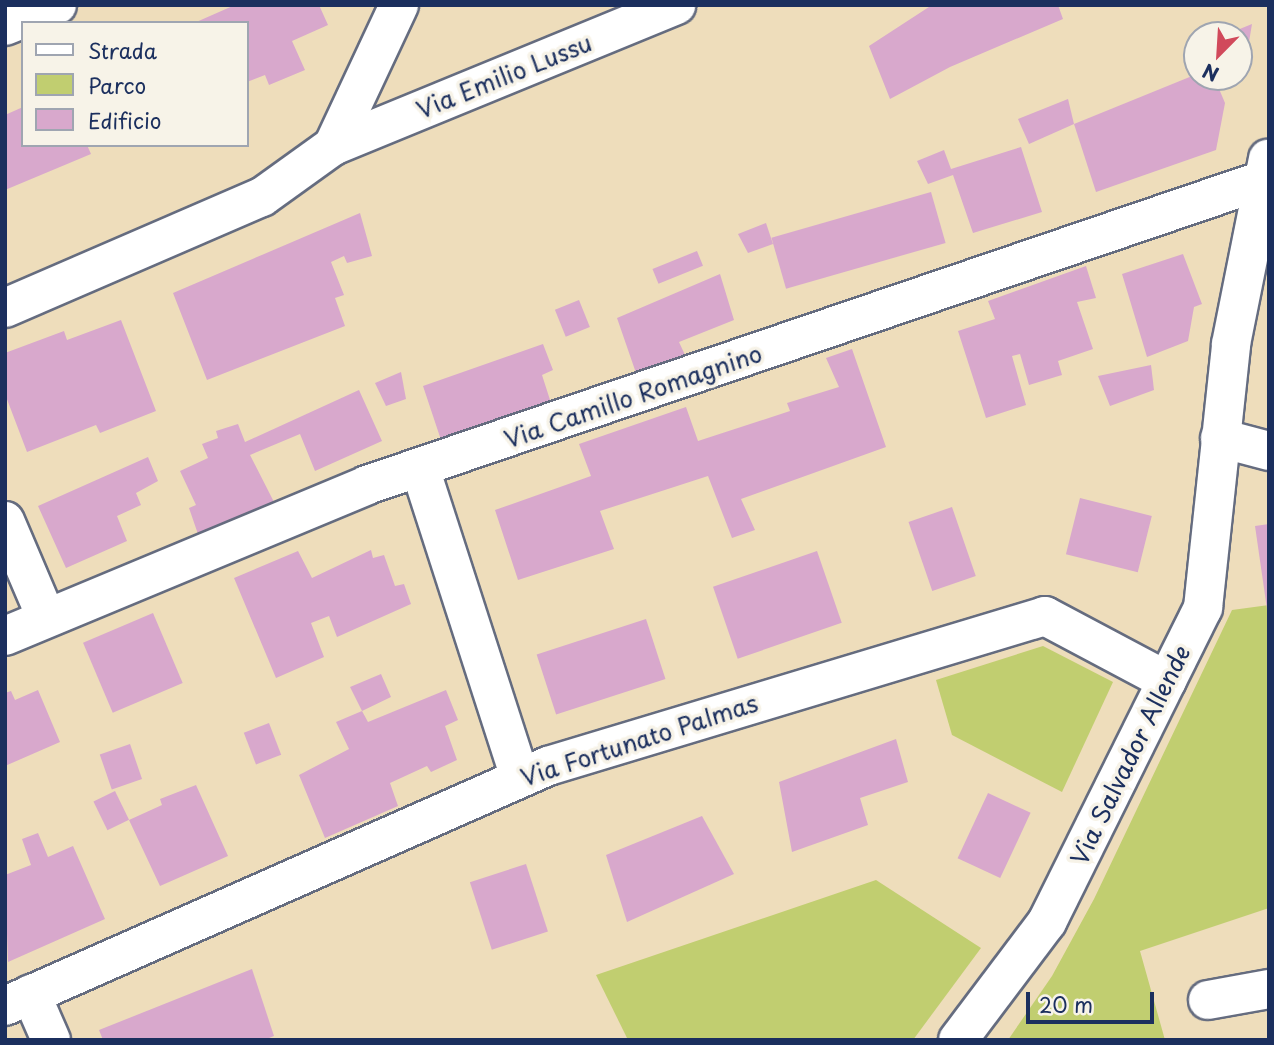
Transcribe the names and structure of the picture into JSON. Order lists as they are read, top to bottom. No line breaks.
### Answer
{"streets":{"street":["Via Emilio Lussu","Via Camillo Romagnino","Via Fortunato Palmas","Via Salvador Allende"]},"crossings":[["Via Camillo Romagnino","Via Salvador Allende"],["Via Fortunato Palmas","Via Salvador Allende"]],"legend":["Strada","Parco","Edificio"],"scale_bar":"20 m","north":"bottom left"}
